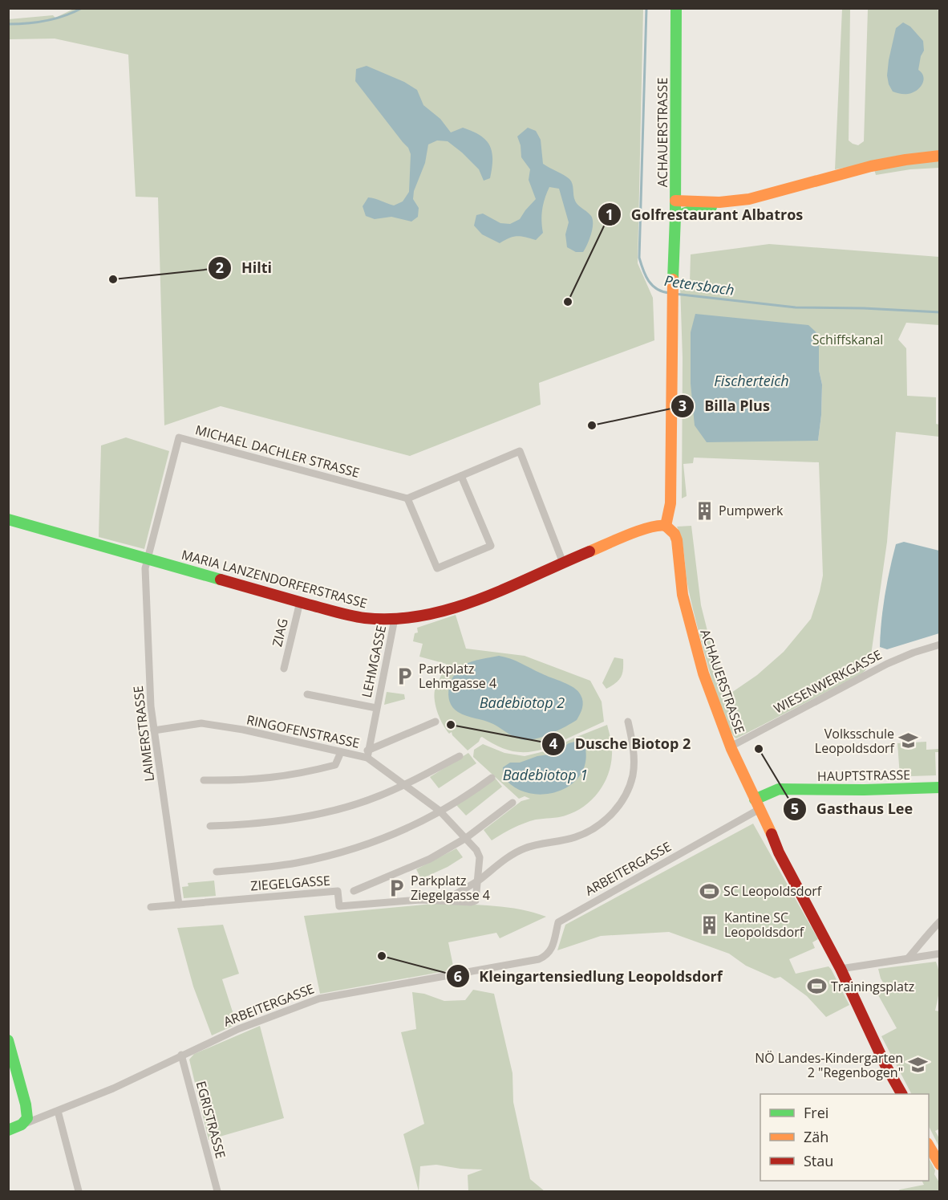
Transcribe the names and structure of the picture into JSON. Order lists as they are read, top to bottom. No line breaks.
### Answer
{"streets":{"street":["ACHAUERSTRASSE","MICHAEL DACHLER STRASSE","MARIA LANZENDORFERSTRASSE","ZIAG","LEHMGASSE","WIESENWERKGASSE","RINGOFENSTRASSE","LAIMERSTRASSE","HAUPTSTRASSE","ARBEITERGASSE","ZIEGELGASSE","EGRISTRASSE"]},"crossings":[["ACHAUERSTRASSE","MARIA LANZENDORFERSTRASSE"],["ACHAUERSTRASSE","WIESENWERKGASSE"],["ACHAUERSTRASSE","HAUPTSTRASSE"],["ACHAUERSTRASSE","ARBEITERGASSE"],["MICHAEL DACHLER STRASSE","MARIA LANZENDORFERSTRASSE"],["MICHAEL DACHLER STRASSE","LAIMERSTRASSE"],["MARIA LANZENDORFERSTRASSE","ZIAG"],["MARIA LANZENDORFERSTRASSE","LEHMGASSE"],["MARIA LANZENDORFERSTRASSE","LAIMERSTRASSE"],["LEHMGASSE","RINGOFENSTRASSE"],["RINGOFENSTRASSE","LAIMERSTRASSE"],["RINGOFENSTRASSE","ZIEGELGASSE"],["LAIMERSTRASSE","ZIEGELGASSE"],["HAUPTSTRASSE","ARBEITERGASSE"],["ARBEITERGASSE","EGRISTRASSE"]],"water":["Petersbach","Fischerteich","Badebiotop 2","Badebiotop 1"],"parks":["Schiffskanal"],"places":{"other":["Hilti","Golfrestaurant Albatros","Billa Plus","Dusche Biotop 2","Gasthaus Lee","Kleingartensiedlung Leopoldsdorf"],"building":["Pumpwerk","Kantine SC Leopoldsdorf"],"parking":["Parkplatz Lehmgasse 4","Parkplatz Ziegelgasse 4"],"school or university":["Volksschule Leopoldsdorf","NÖ Landes-Kindergarten 2 \"Regenbogen\""],"sports":["SC Leopoldsdorf","Trainingsplatz"]},"legend":["Frei","Zäh","Stau"]}
